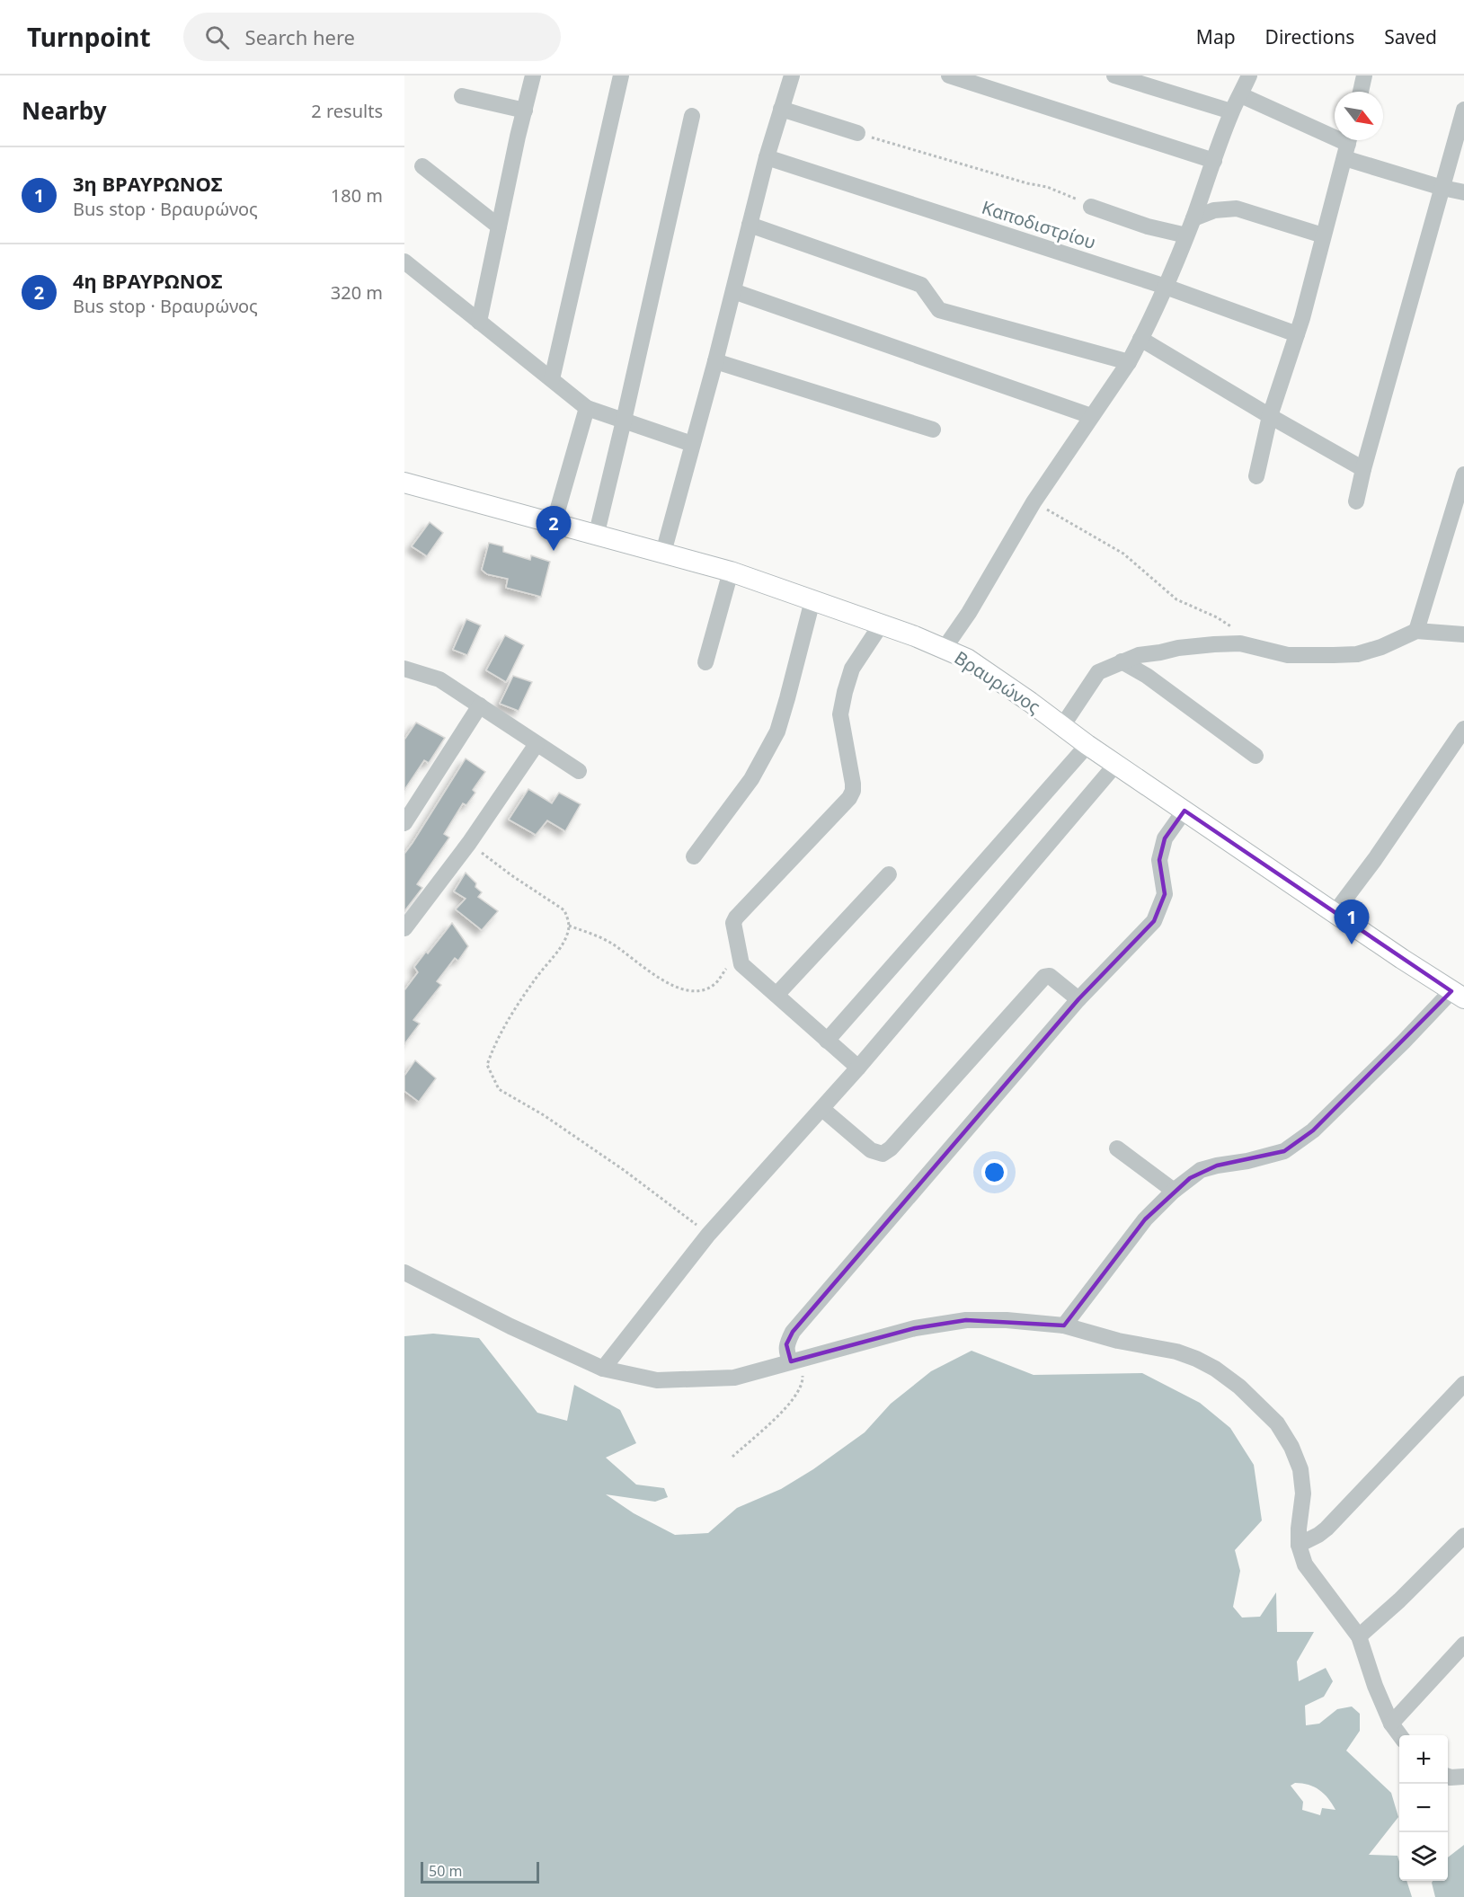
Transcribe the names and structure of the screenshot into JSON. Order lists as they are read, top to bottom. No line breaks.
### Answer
{"streets":{"main road":["Βραυρώνος"],"street":["Καποδιστρίου"]},"scale_bar":"50 m","north":"bottom right","page":{"header":"Turnpoint","search":"Search here","nav":["Map","Directions","Saved"],"heading":["Nearby","2 results"],"list":[{"mark":"1","name":"3η ΒΡΑΥΡΩΝΟΣ","note":"Bus stop · Βραυρώνος","value":"180 m"},{"mark":"2","name":"4η ΒΡΑΥΡΩΝΟΣ","note":"Bus stop · Βραυρώνος","value":"320 m"}],"pins":["2","1"],"map_buttons":["+","−"],"scale":"50 m"}}
